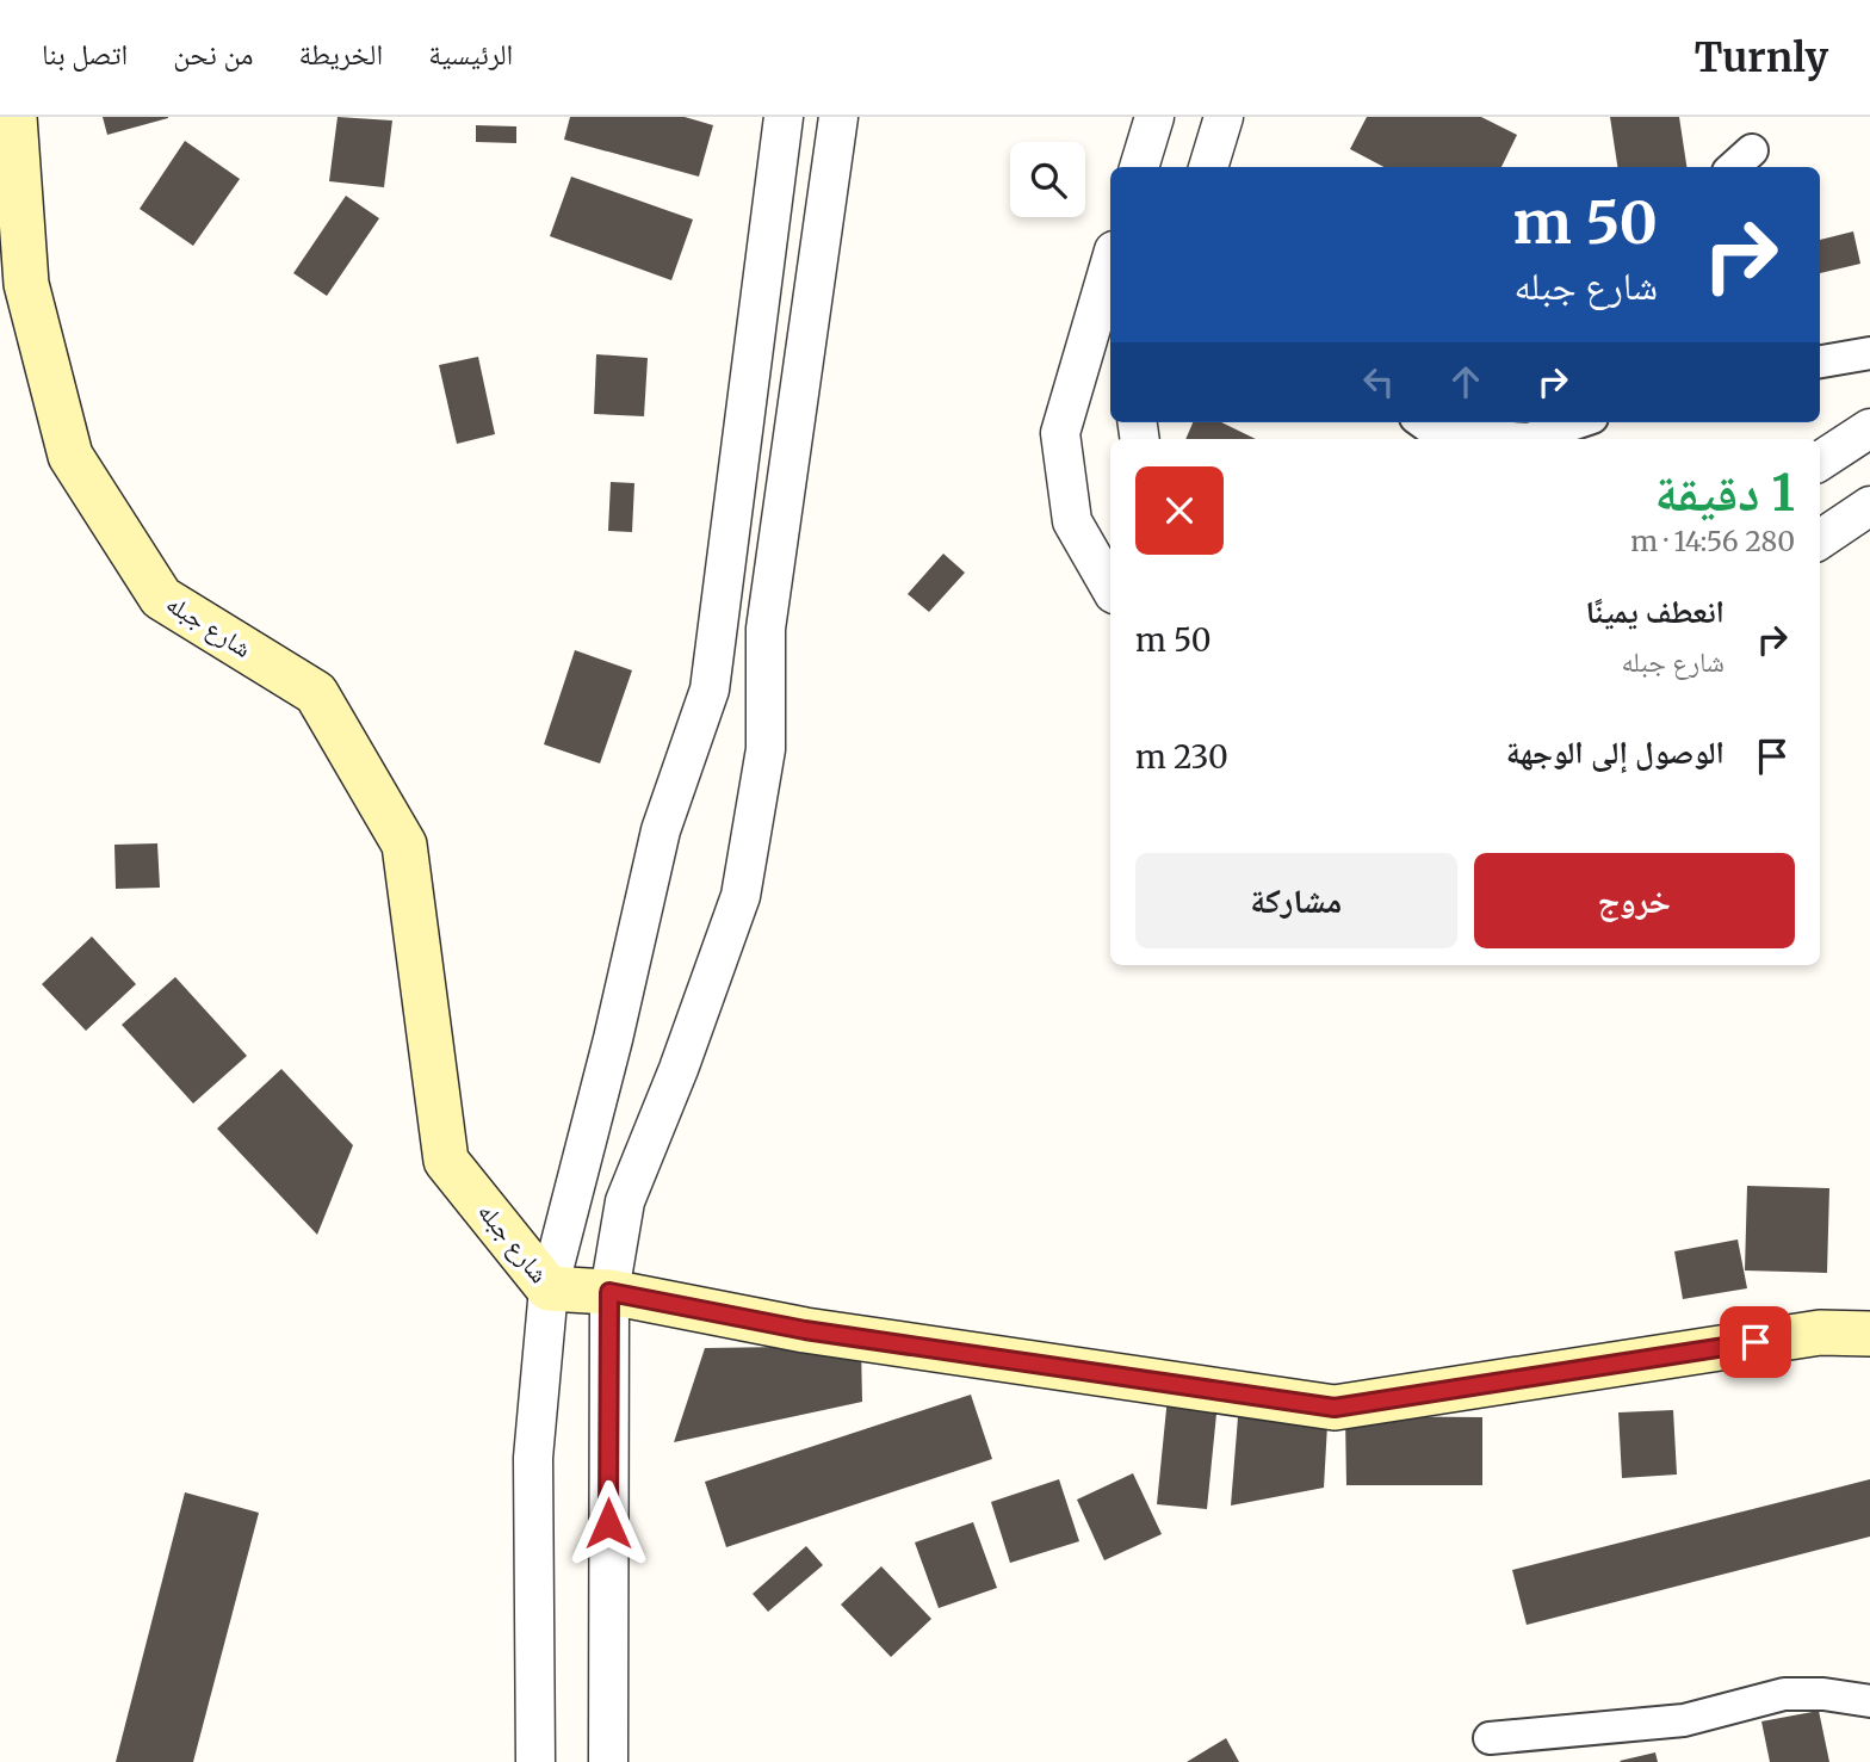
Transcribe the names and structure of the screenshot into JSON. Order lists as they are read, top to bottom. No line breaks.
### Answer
{"streets":{"main road":["شارع جبله"]},"page":{"header":"Turnly","nav":["الرئيسية","الخريطة","من نحن","اتصل بنا"],"turn":["50 m","شارع جبله"],"heading":["1 دقيقة","280 m · 14:56"],"list":[{"name":"انعطف يمينًا","note":"شارع جبله","value":"50 m"},{"name":"الوصول إلى الوجهة","value":"230 m"}],"buttons":["خروج","مشاركة"]}}
